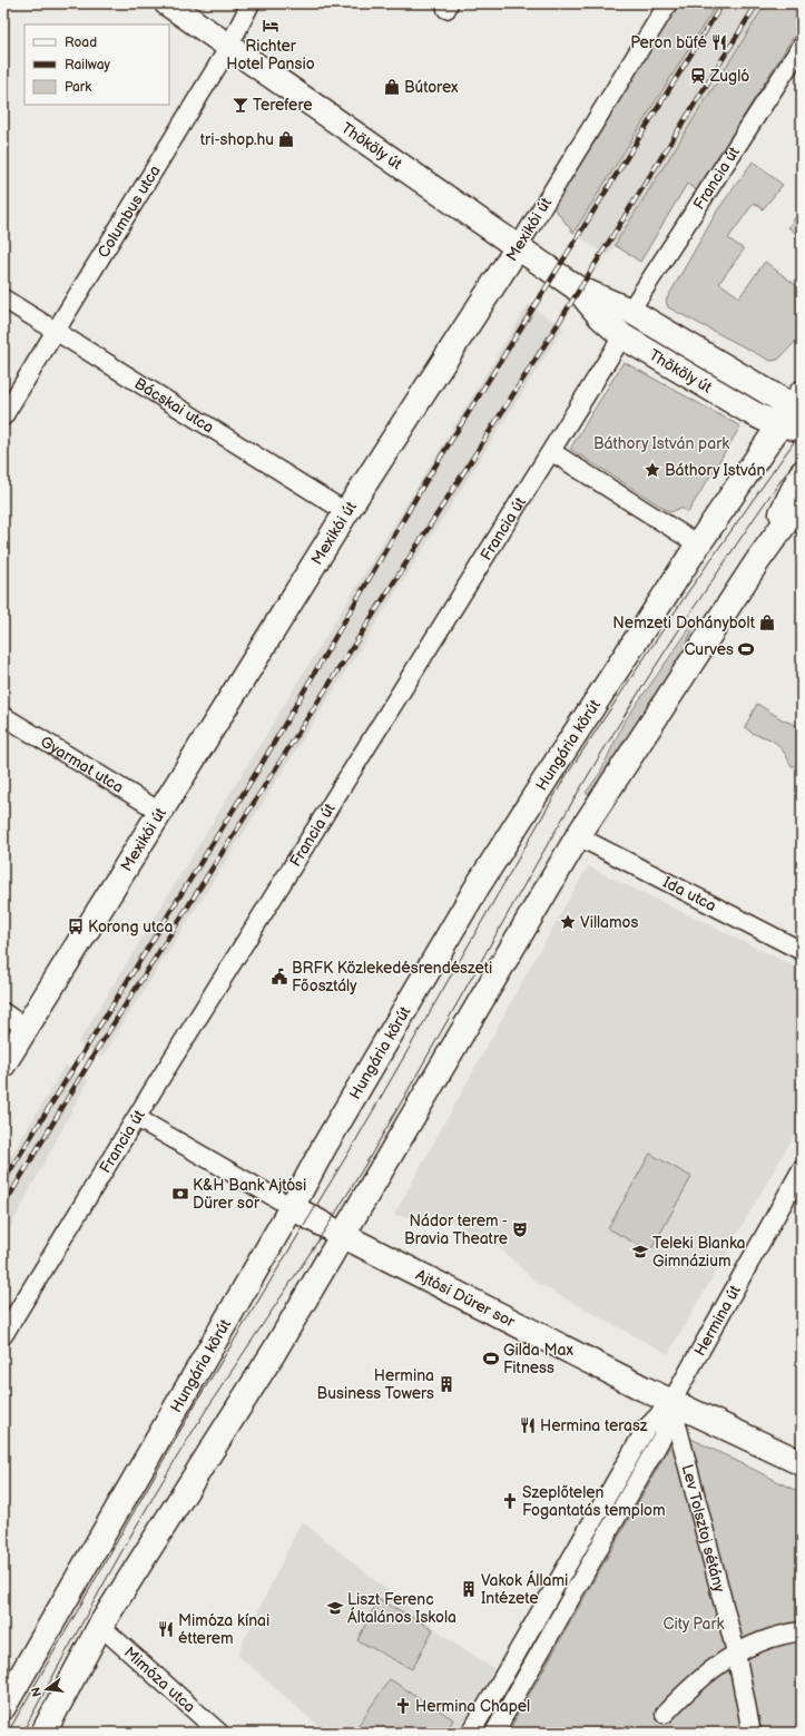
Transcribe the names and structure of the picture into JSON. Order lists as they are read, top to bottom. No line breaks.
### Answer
{"streets":{"main road":["Thököly út","Mexikói út","Hungária körút","Ajtósi Dürer sor"],"street":["Francia út","Columbus utca","Bácskai utca","Gyarmat utca","Ida utca","Hermina út","Lev Tolsztoj sétány","Mimóza utca"]},"crossings":[["Thököly út","Francia út"],["Thököly út","Columbus utca"],["Thököly út","Mexikói út"],["Thököly út","Hungária körút"],["Francia út","Ajtósi Dürer sor"],["Columbus utca","Bácskai utca"],["Mexikói út","Bácskai utca"],["Mexikói út","Gyarmat utca"],["Hungária körút","Ajtósi Dürer sor"],["Ajtósi Dürer sor","Hermina út"],["Ajtósi Dürer sor","Lev Tolsztoj sétány"],["Hermina út","Lev Tolsztoj sétány"]],"parks":["Báthory István park","City Park"],"places":{"hotel":["Richter Hotel Pansio"],"restaurant":["Peron büfé","Hermina terasz","Mimóza kínai étterem"],"station":["Zugló"],"shop":["Bútorex","tri-shop.hu","Nemzeti Dohánybolt"],"bar":["Terefere"],"place":["Báthory István","Villamos"],"sports":["Curves","Gilda Max Fitness"],"bus stop":["Korong utca"],"public building":["BRFK Közlekedésrendészeti Főosztály"],"bank":["K&H Bank Ajtósi Dürer sor"],"theatre":["Nádor terem - Bravia Theatre"],"school or university":["Teleki Blanka Gimnázium","Liszt Ferenc Általános Iskola"],"building":["Hermina Business Towers","Vakok Állami Intézete"],"church":["Szeplőtelen Fogantatás templom","Hermina Chapel"]},"legend":["Road","Railway","Park"],"north":"left"}
